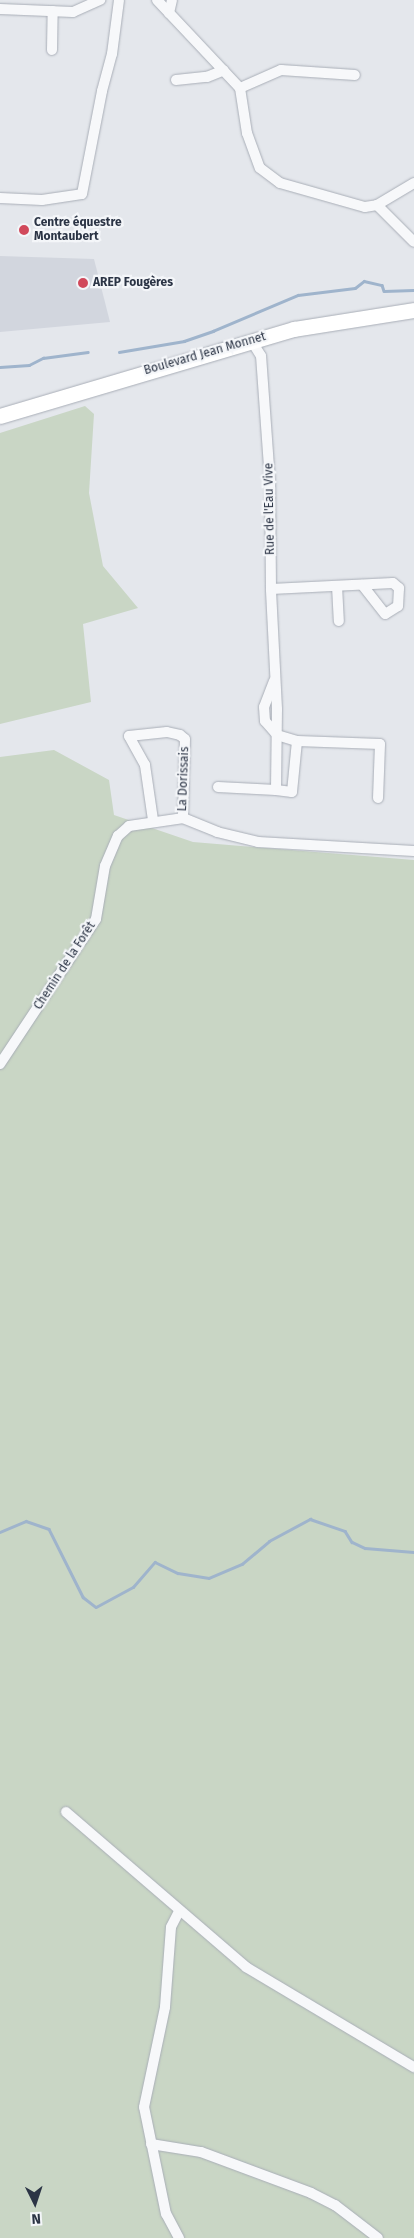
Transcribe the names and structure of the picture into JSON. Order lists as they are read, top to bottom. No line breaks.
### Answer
{"streets":{"main road":["Boulevard Jean Monnet"],"street":["Rue de l'Eau Vive","La Dorissais","Chemin de la Forêt"]},"crossings":[["Boulevard Jean Monnet","Rue de l'Eau Vive"],["La Dorissais","Chemin de la Forêt"]],"places":["Centre équestre Montaubert","AREP Fougères"],"north":"bottom"}
